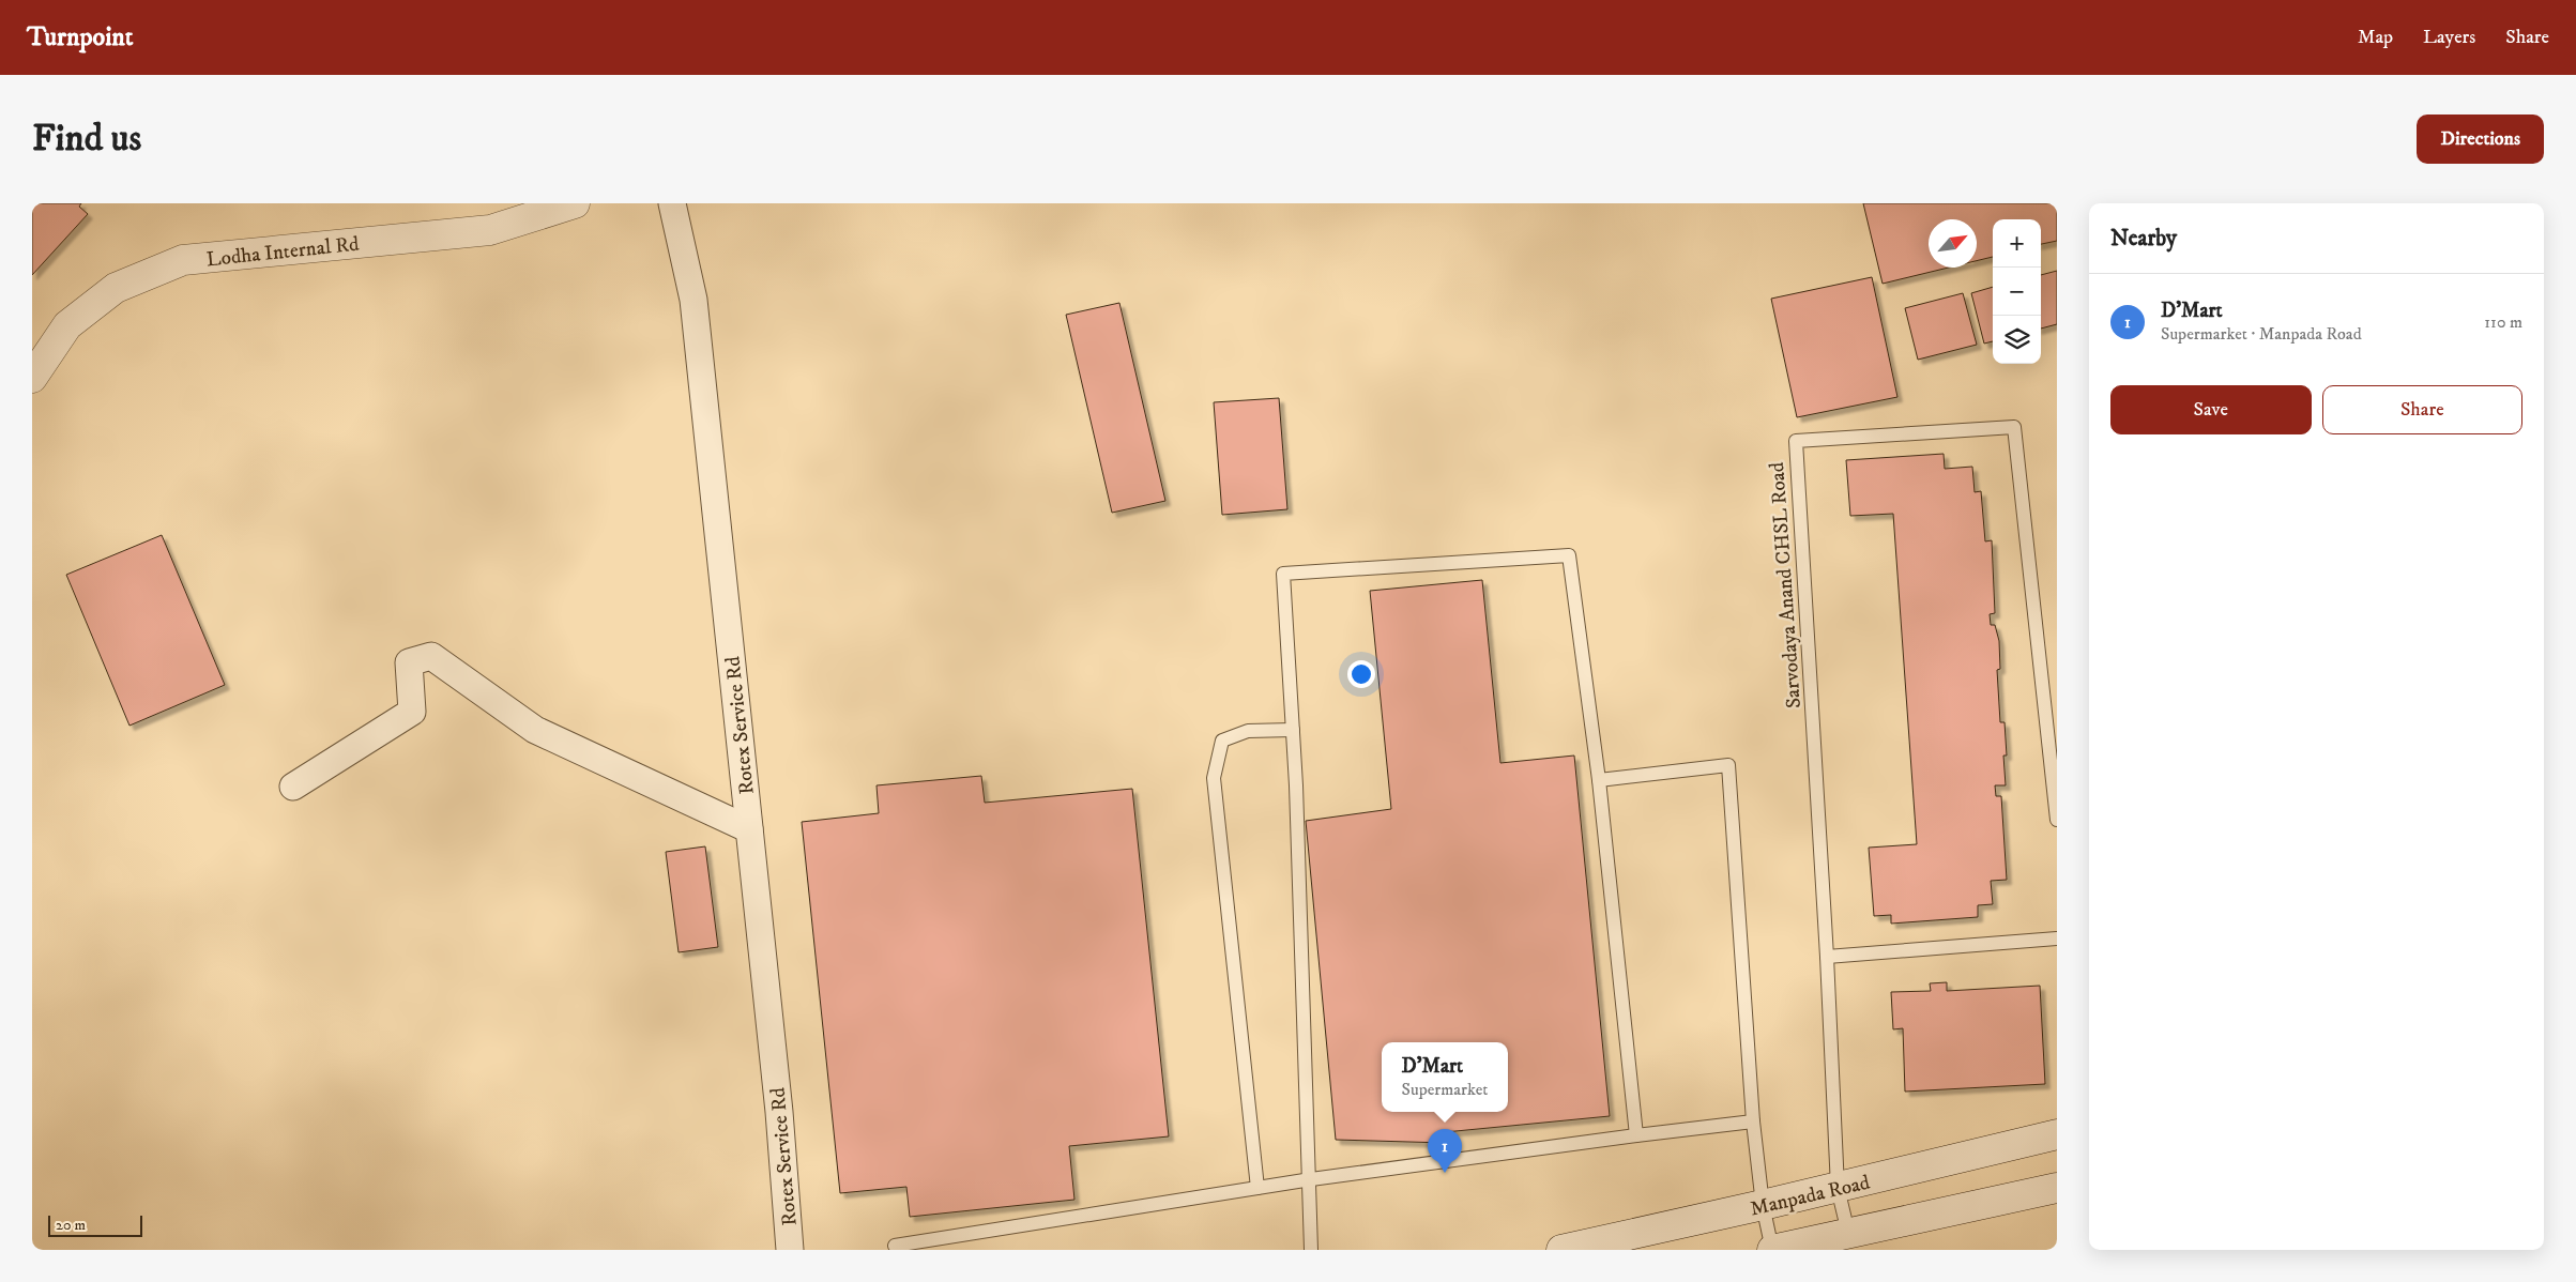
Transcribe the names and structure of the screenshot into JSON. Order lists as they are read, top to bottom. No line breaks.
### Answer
{"streets":{"main road":["Lodha Internal Rd","Manpada Road"],"street":["Rotex Service Rd"],"lane":["Sarvodaya Anand CHSL Road"]},"crossings":[["Sarvodaya Anand CHSL Road","Manpada Road"]],"scale_bar":"20 m","north":"top right","page":{"header":"Turnpoint","nav":["Map","Layers","Share"],"buttons":["Directions",["Save","Share"]],"title":"Find us","heading":"Nearby","map_buttons":["+","−"],"list":[{"mark":"1","name":"D'Mart","note":"Supermarket · Manpada Road","value":"110 m"}],"popup":["D'Mart","Supermarket"],"pins":"1","scale":"20 m"}}
